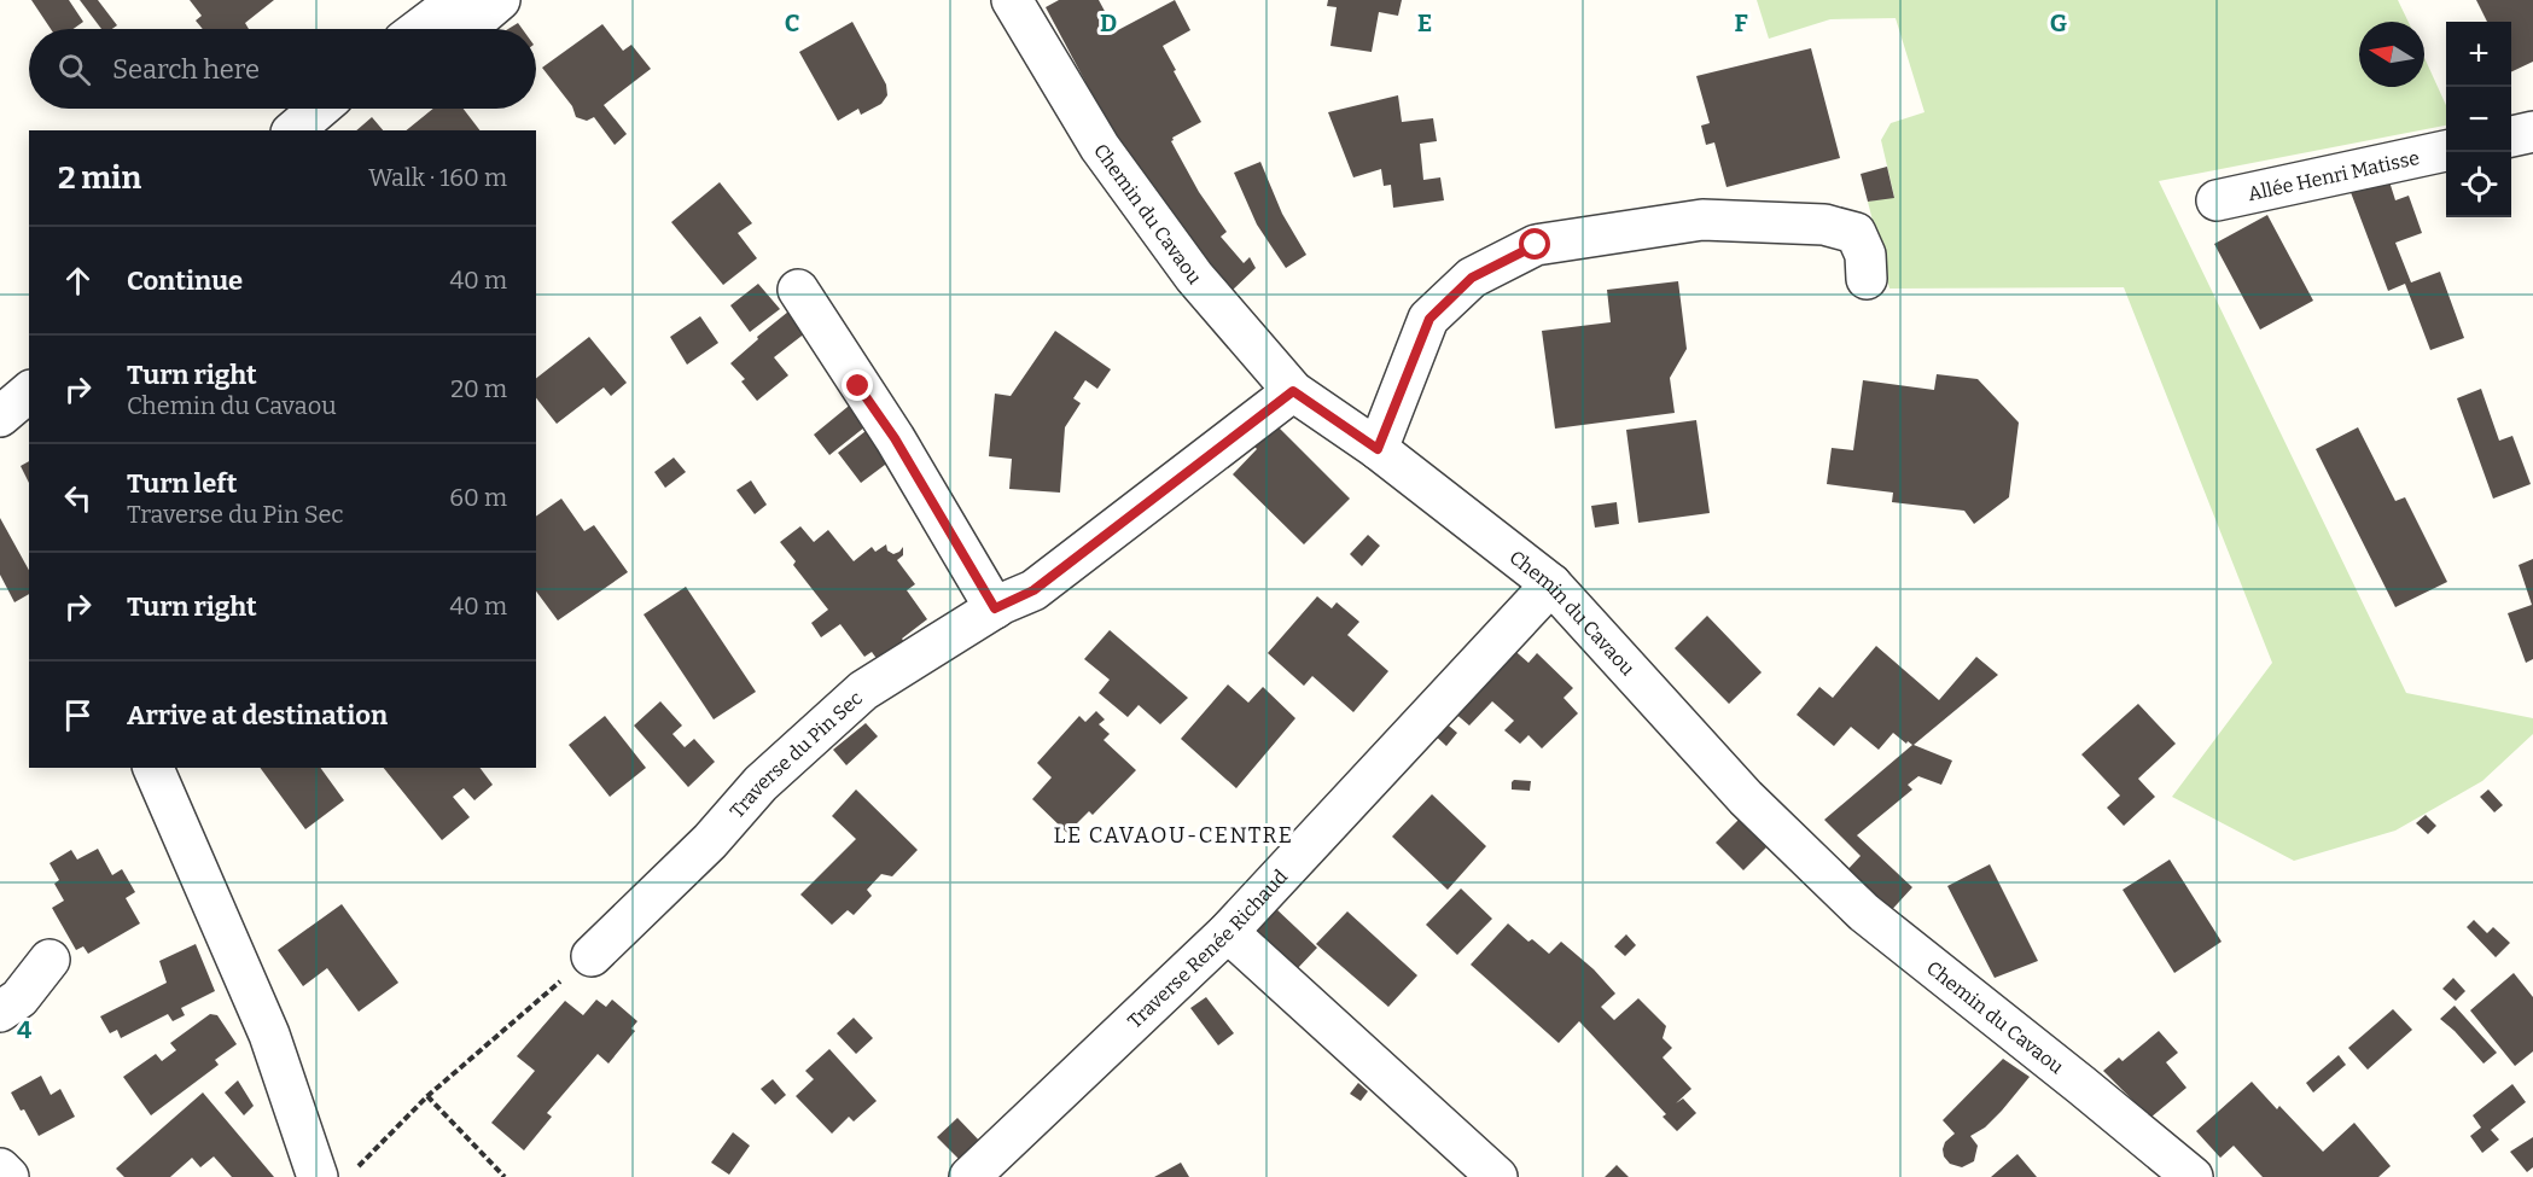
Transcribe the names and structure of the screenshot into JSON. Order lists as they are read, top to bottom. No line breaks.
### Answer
{"streets":{"street":["Allée Henri Matisse","Chemin du Cavaou","Traverse du Pin Sec","Traverse Renée Richaud"]},"crossings":[["Chemin du Cavaou","Traverse du Pin Sec"],["Chemin du Cavaou","Traverse Renée Richaud"]],"districts":["LE CAVAOU-CENTRE"],"north":"left","page":{"map_buttons":["+","−"],"search":"Search here","heading":["2 min","Walk · 160 m"],"list":[["Continue","40 m"],["Turn right","Chemin du Cavaou","20 m"],["Turn left","Traverse du Pin Sec","60 m"],["Turn right","40 m"],"Arrive at destination"]},"grid":{"columns":["C","D","E","F","G"],"rows":["4"]}}
